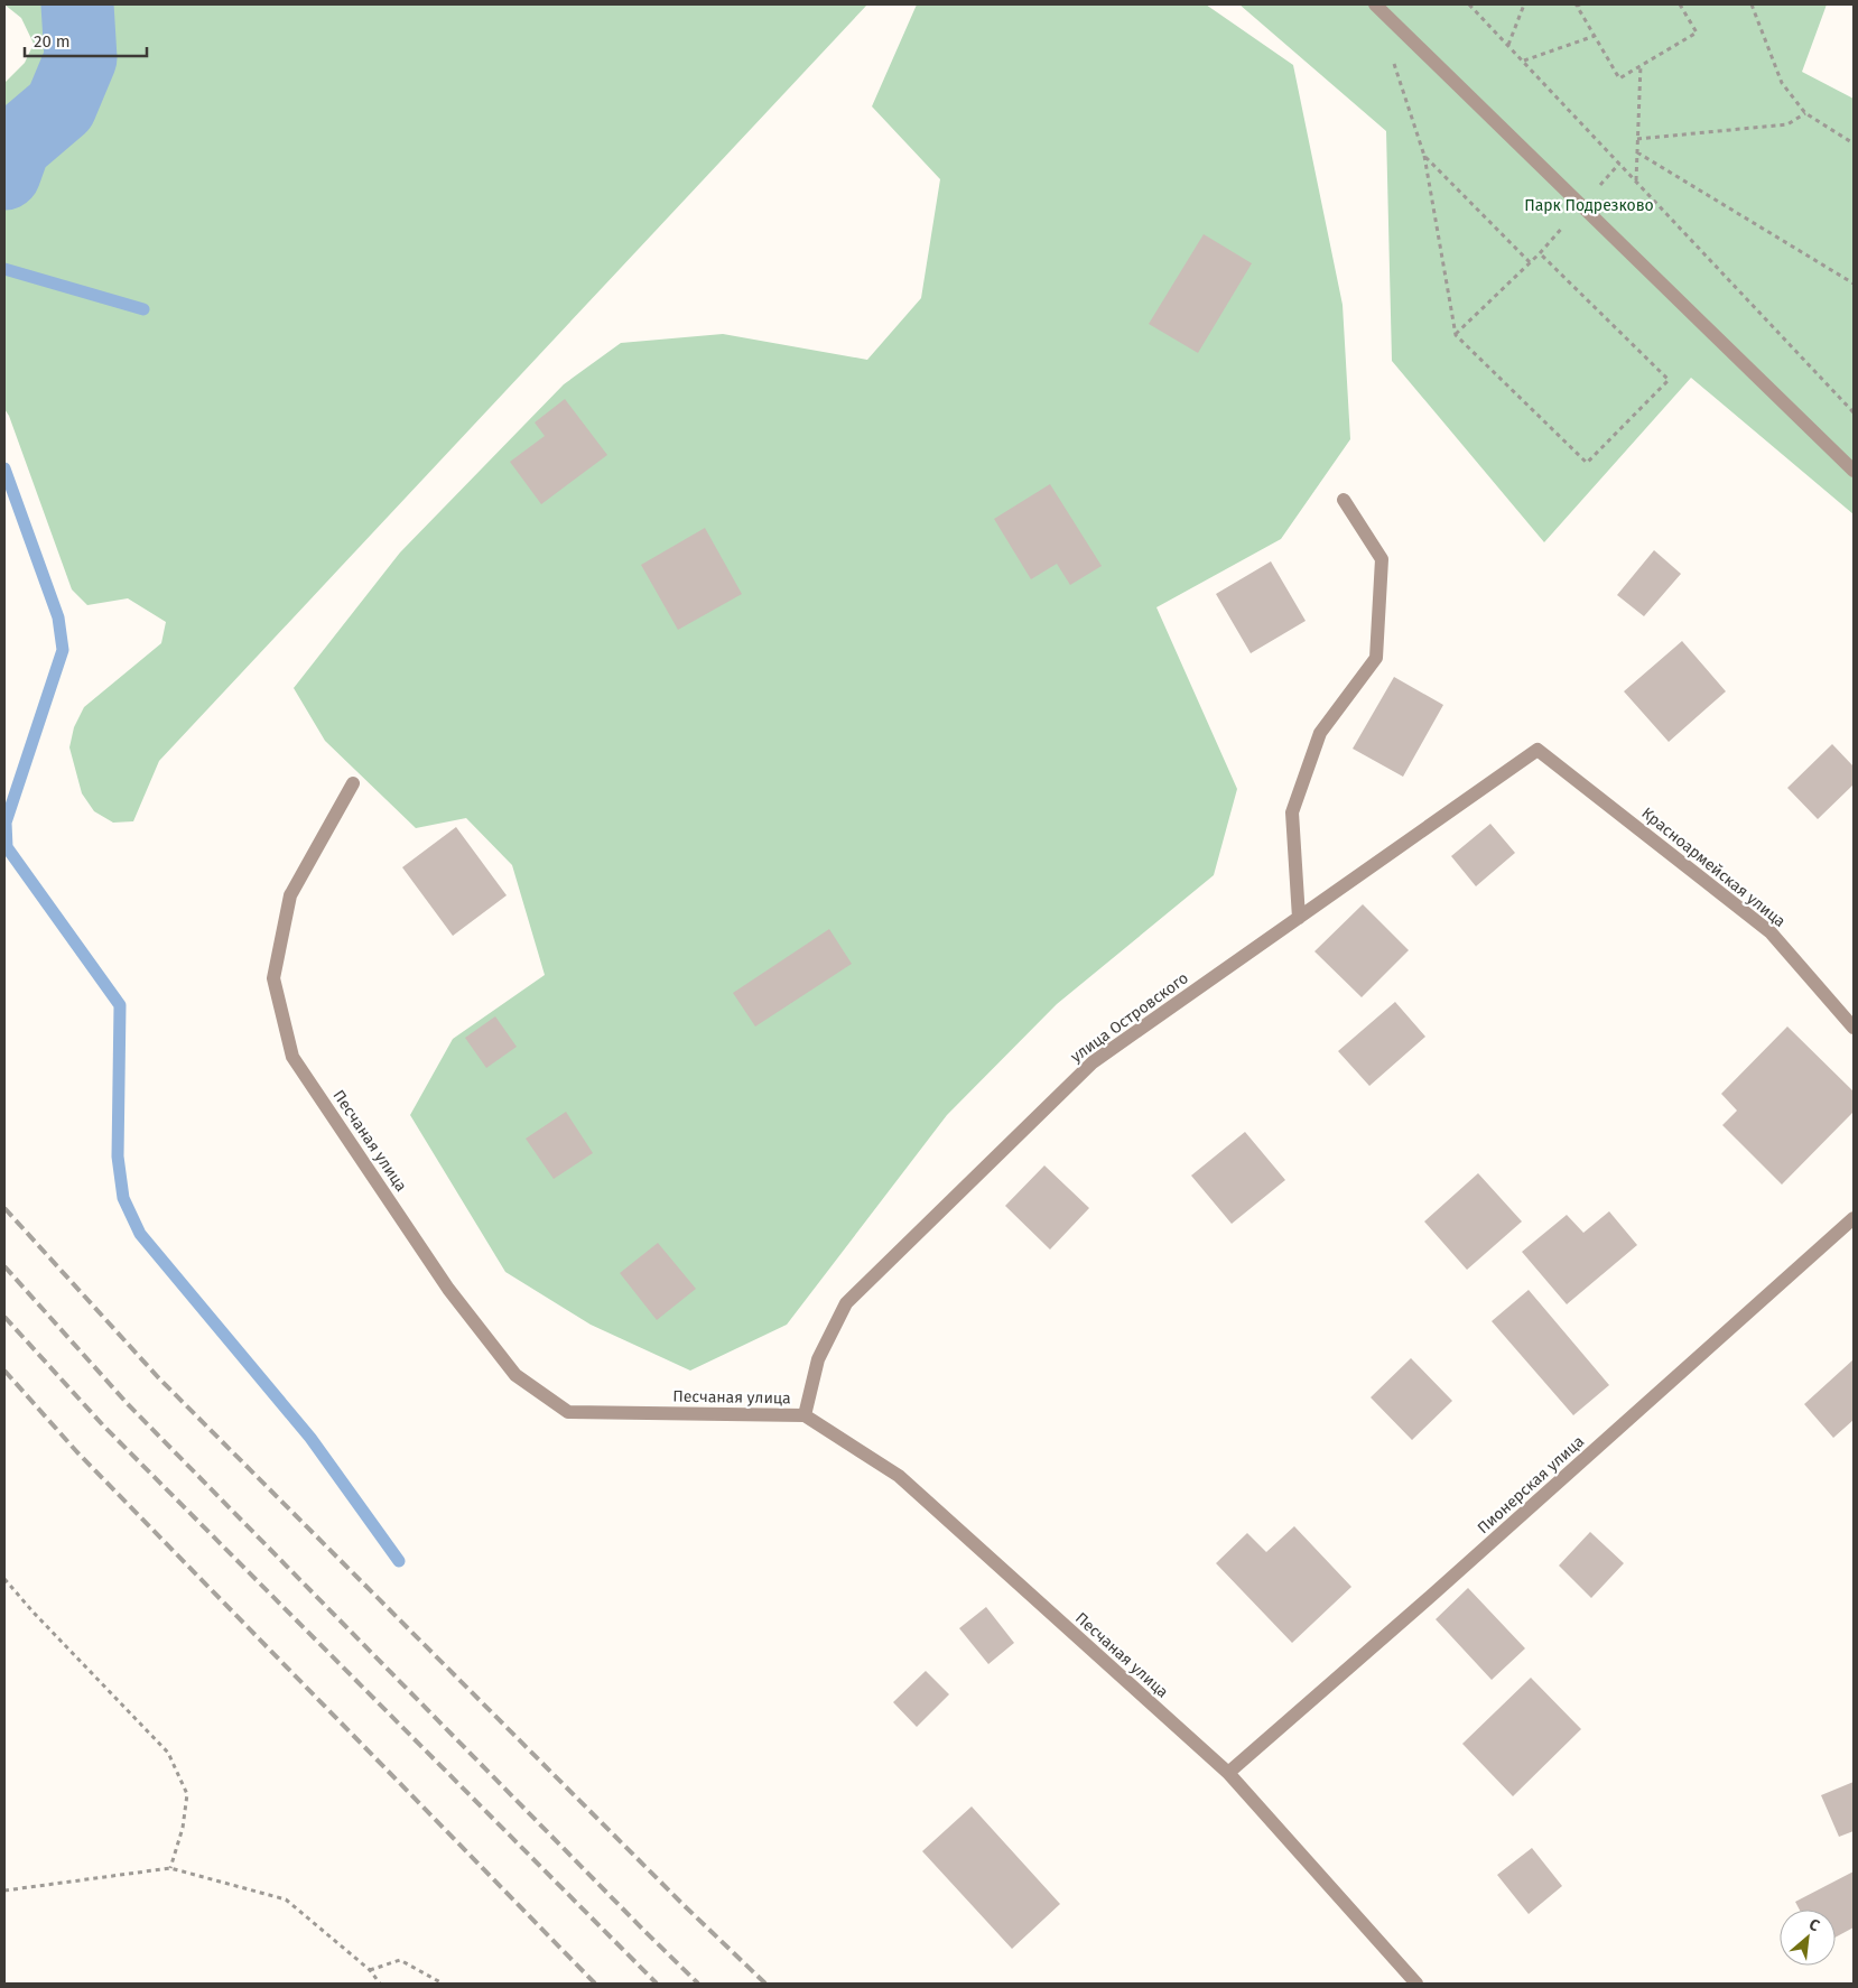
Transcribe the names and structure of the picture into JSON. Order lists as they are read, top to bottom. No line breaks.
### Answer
{"streets":{"street":["Красноармейская улица","улица Островского","Песчаная улица","Пионерская улица"]},"crossings":[["Красноармейская улица","улица Островского"],["улица Островского","Песчаная улица"],["Песчаная улица","Пионерская улица"]],"parks":["Парк Подрезково"],"scale_bar":"20 m","north":"top right"}
